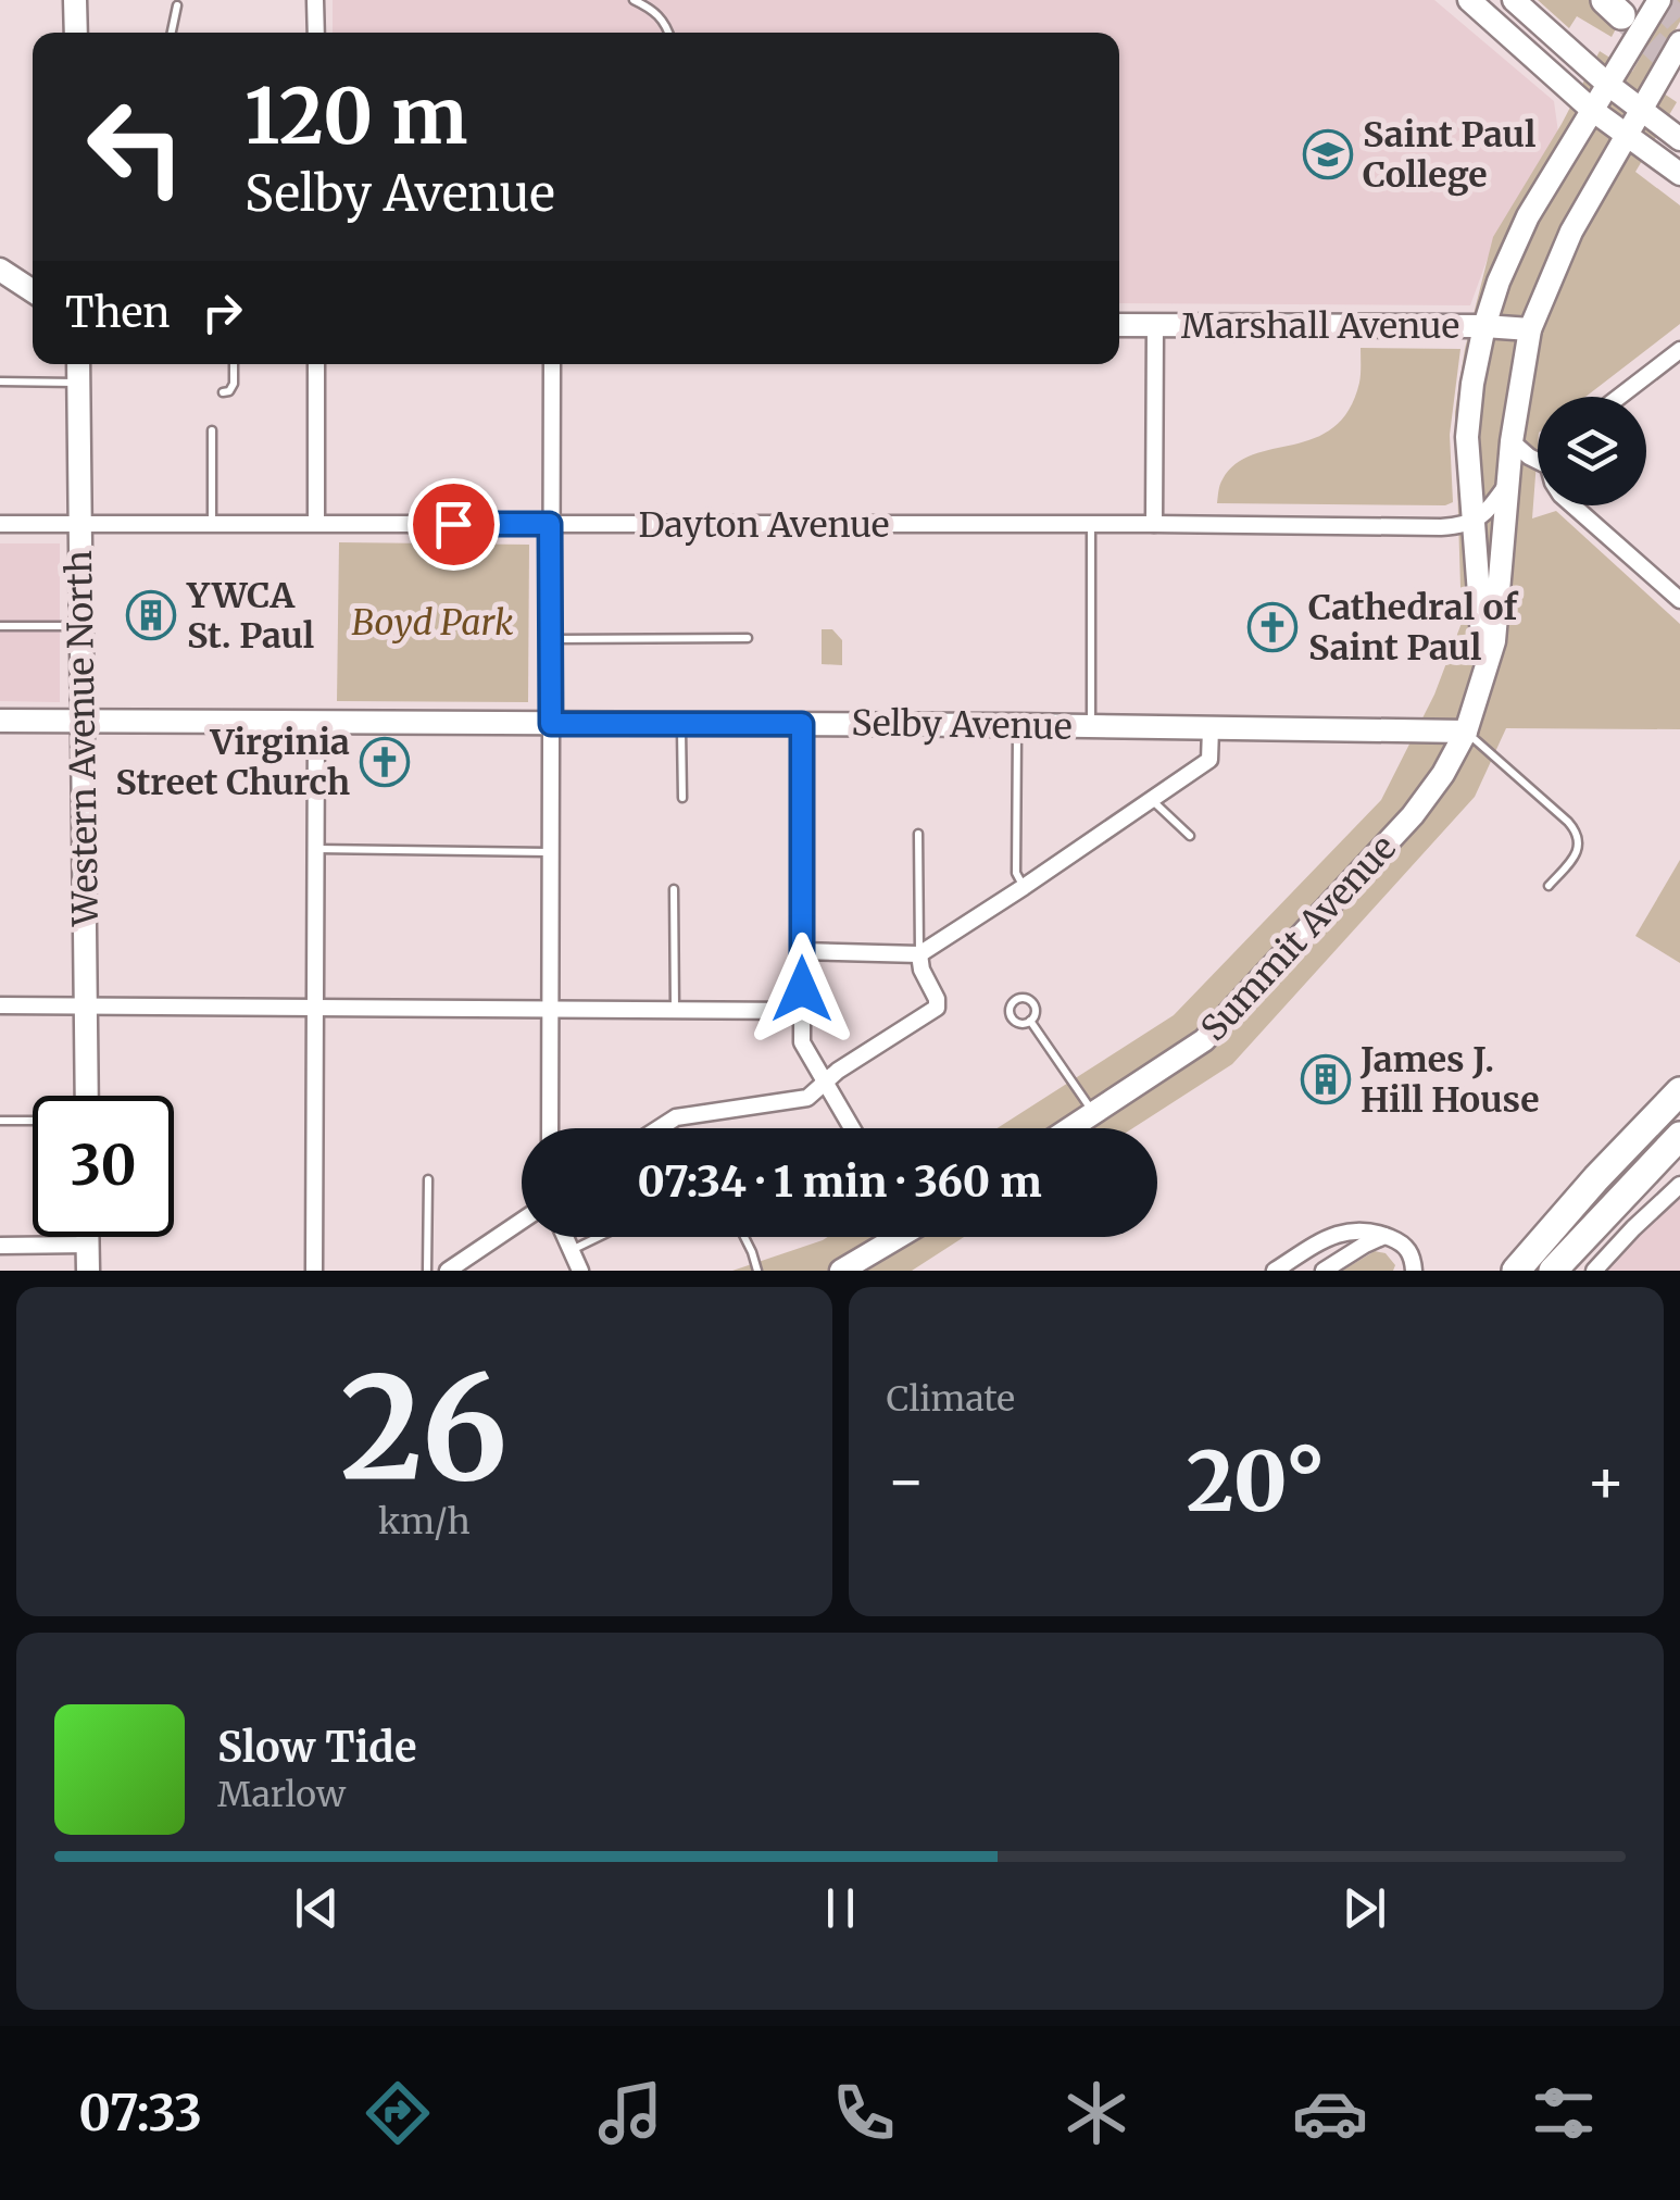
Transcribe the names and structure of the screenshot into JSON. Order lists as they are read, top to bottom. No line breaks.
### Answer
{"streets":{"street":["Marshall Avenue","Dayton Avenue","Selby Avenue","Western Avenue North","Summit Avenue"]},"crossings":[["Marshall Avenue","Summit Avenue"],["Dayton Avenue","Western Avenue North"],["Selby Avenue","Western Avenue North"],["Selby Avenue","Summit Avenue"]],"parks":["Boyd Park"],"places":{"school or university":["Saint Paul College"],"building":["YWCA St. Paul","James J. Hill House"],"church":["Cathedral of Saint Paul","Virginia Street Church"]},"page":{"turn":["120 m","Selby Avenue"],"then":"Then","limit":"30","trip":"07:34 · 1 min · 360 m","tile":[["26","km/h"],"Climate"],"heat":["−","20°","+"],"song":["Slow Tide","Marlow"],"tabs":"07:33"}}
